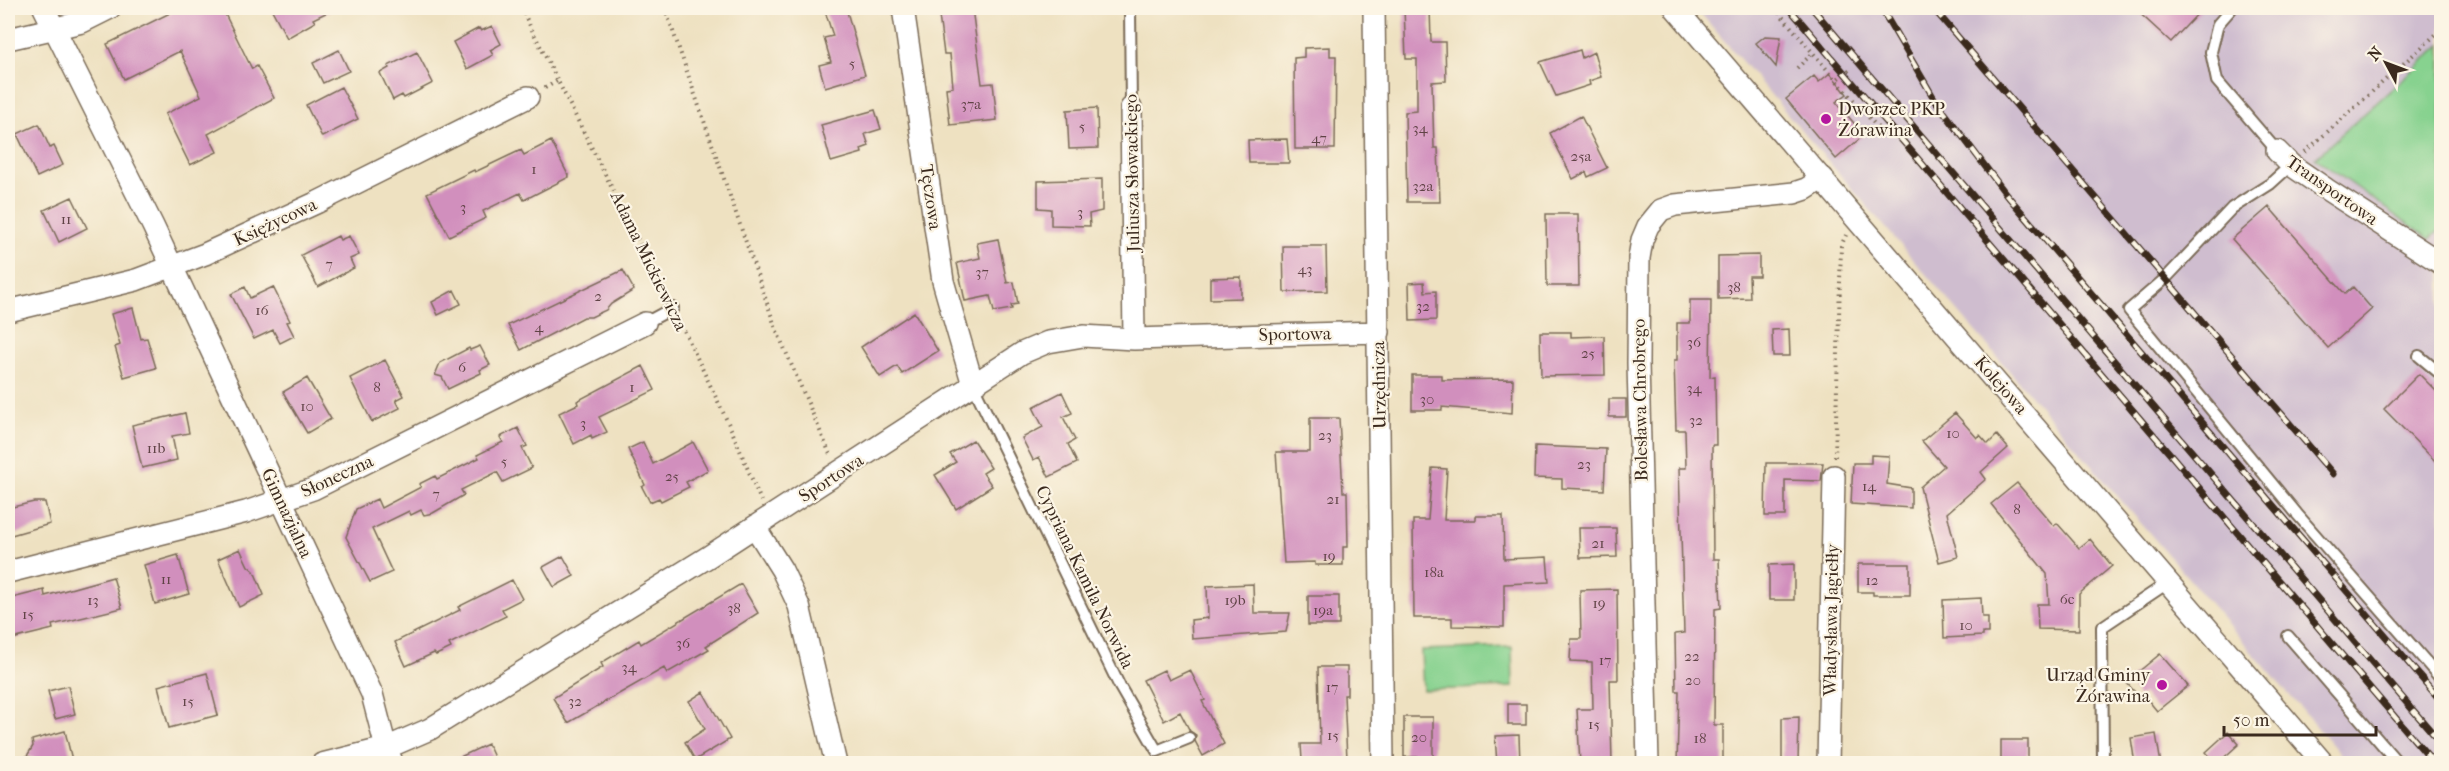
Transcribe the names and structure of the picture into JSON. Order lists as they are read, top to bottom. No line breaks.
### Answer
{"streets":{"street":["Juliusza Słowackiego","Transportowa","Tęczowa","Księżycowa","Sportowa","Urzędnicza","Kolejowa","Bolesława Chrobrego","Słoneczna","Gimnazjalna","Władysława Jagiełły"],"lane":["Cypriana Kamila Norwida"],"path":["Adama Mickiewicza"]},"crossings":[["Juliusza Słowackiego","Sportowa"],["Tęczowa","Sportowa"],["Tęczowa","Cypriana Kamila Norwida"],["Księżycowa","Gimnazjalna"],["Adama Mickiewicza","Sportowa"],["Sportowa","Urzędnicza"],["Sportowa","Gimnazjalna"],["Sportowa","Cypriana Kamila Norwida"],["Kolejowa","Bolesława Chrobrego"],["Słoneczna","Gimnazjalna"]],"places":["Dworzec PKP Żórawina","Urząd Gminy Żórawina"],"house_numbers":["5","37a","5","34","47","25a","1","32a","3","3","11","7","43","37","38","2","32","16","4","36","25","6","8","1","34","30","10","32","3","10","23","11b","5","23","25","14","7","21","8","21","19","18a","11","12","6c","13","19b","19","38","19a","15","10","36","22","17","34","20","17","15","32","15","15","20","18"],"scale_bar":"50 m","north":"top left"}
